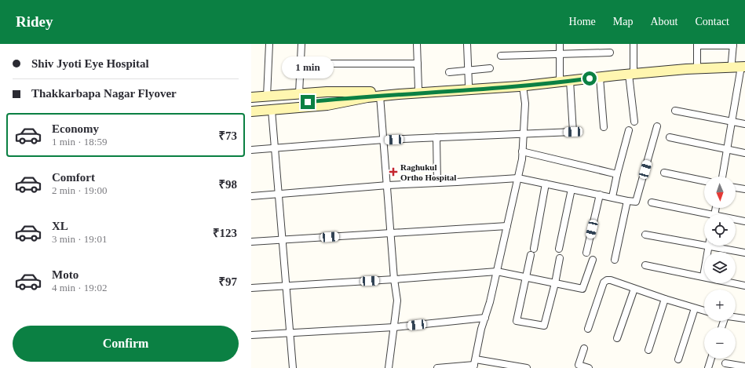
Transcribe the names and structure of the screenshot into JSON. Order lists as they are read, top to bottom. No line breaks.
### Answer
{"places":{"health":["Raghukul Ortho Hospital"]},"north":"bottom","page":{"header":"Ridey","nav":["Home","Map","About","Contact"],"banner":["Shiv Jyoti Eye Hospital","Thakkarbapa Nagar Flyover"],"bubble":"1 min","list":[{"name":"Economy","note":"1 min · 18:59","value":"₹73"},{"name":"Comfort","note":"2 min · 19:00","value":"₹98"},{"name":"XL","note":"3 min · 19:01","value":"₹123"},{"name":"Moto","note":"4 min · 19:02","value":"₹97"}],"map_buttons":["+","−"],"buttons":"Confirm"}}
